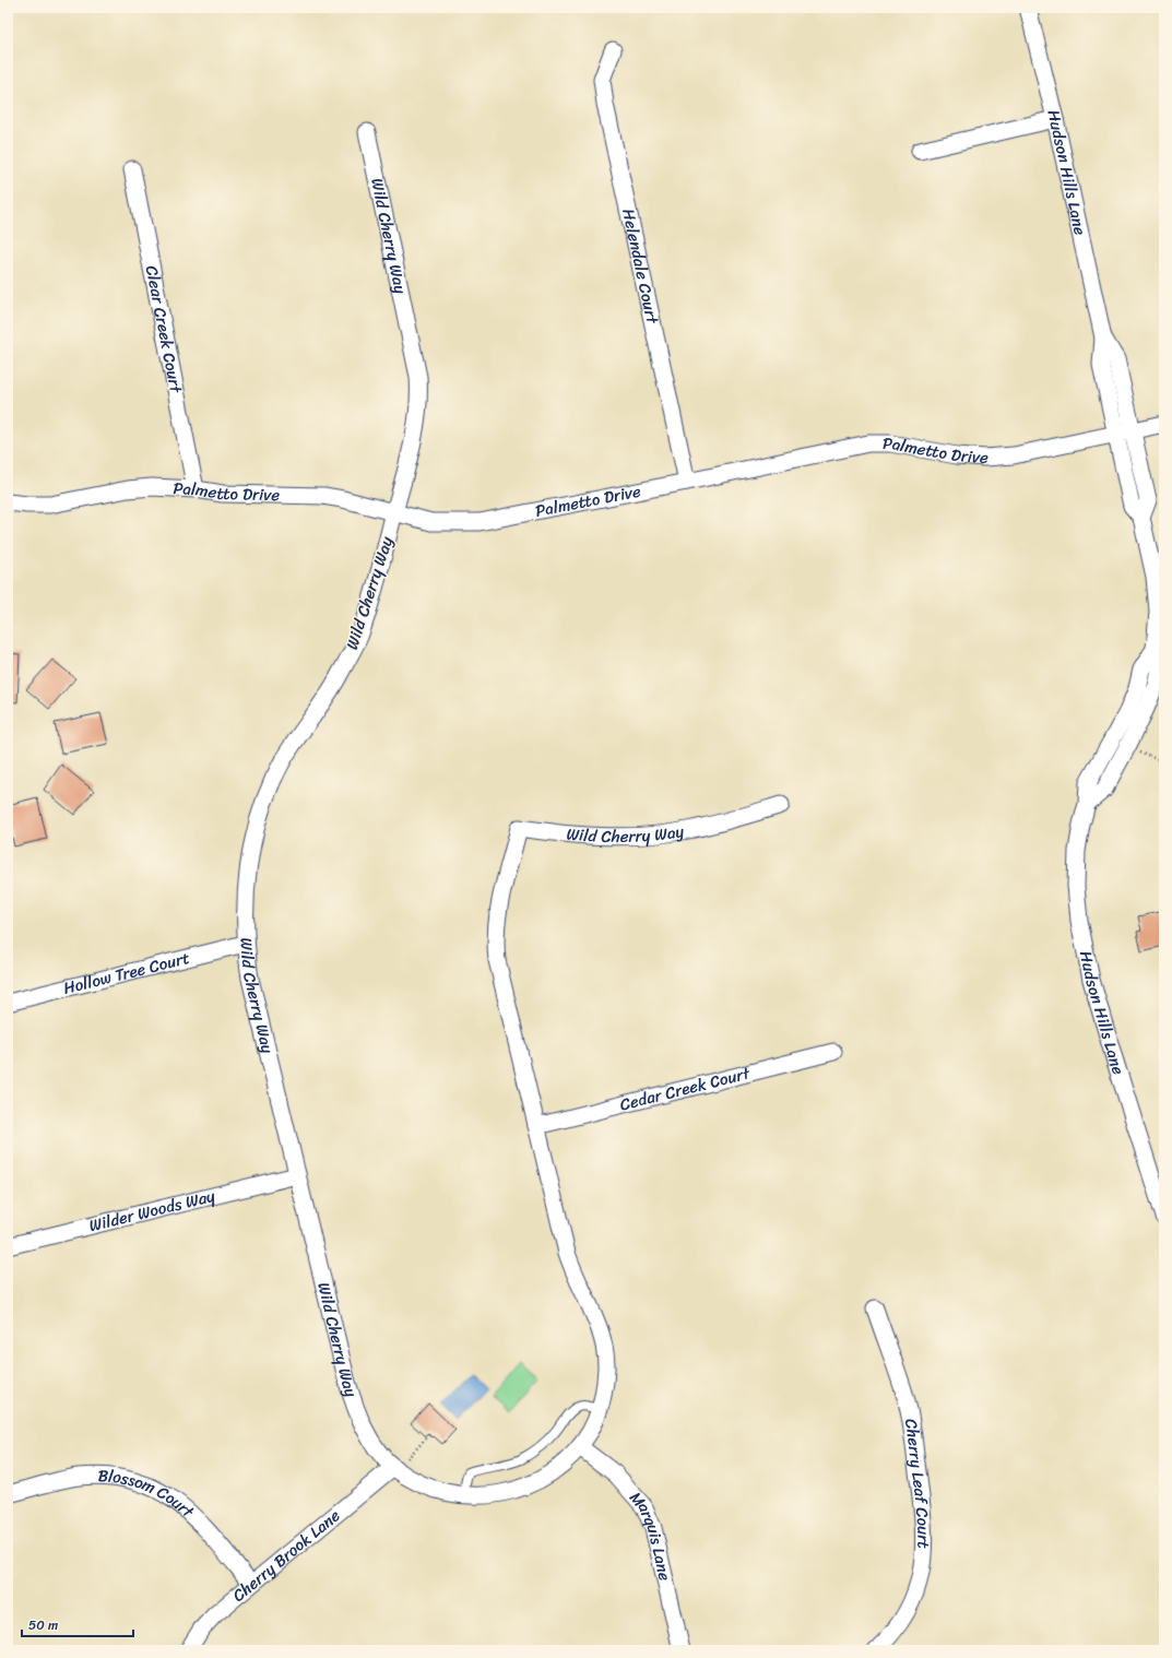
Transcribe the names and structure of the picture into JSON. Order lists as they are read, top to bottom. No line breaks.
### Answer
{"streets":{"street":["Hudson Hills Lane","Wild Cherry Way","Helendale Court","Clear Creek Court","Palmetto Drive","Hollow Tree Court","Cedar Creek Court","Wilder Woods Way","Cherry Leaf Court","Blossom Court","Marquis Lane","Cherry Brook Lane"]},"crossings":[["Hudson Hills Lane","Palmetto Drive"],["Wild Cherry Way","Palmetto Drive"],["Wild Cherry Way","Hollow Tree Court"],["Wild Cherry Way","Cedar Creek Court"],["Wild Cherry Way","Wilder Woods Way"],["Wild Cherry Way","Marquis Lane"],["Wild Cherry Way","Cherry Brook Lane"],["Helendale Court","Palmetto Drive"],["Clear Creek Court","Palmetto Drive"],["Blossom Court","Cherry Brook Lane"]],"scale_bar":"50 m"}
